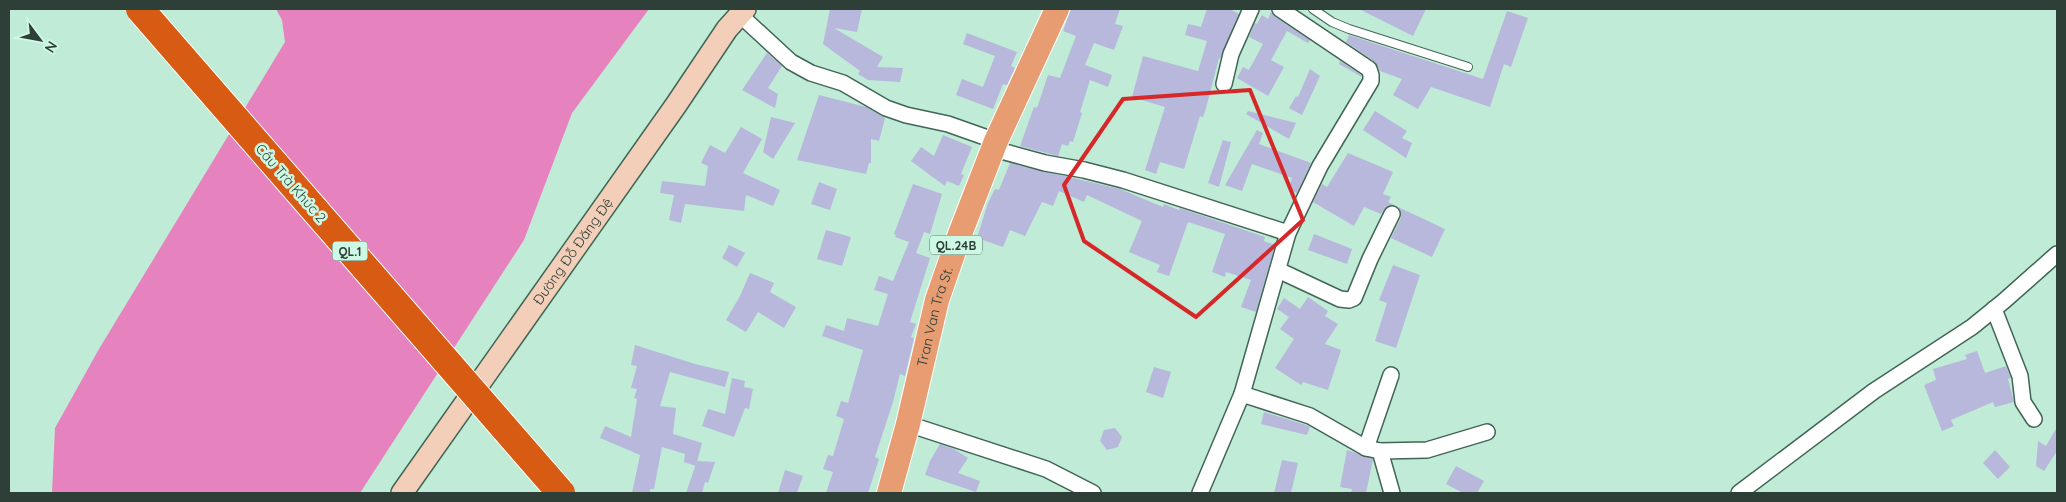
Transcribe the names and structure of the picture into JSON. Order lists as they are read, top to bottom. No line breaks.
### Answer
{"streets":{"highway":["Cầu Trà Khúc 2","QL.1"],"main road":["QL.24B","Tran Van Tra St."],"street":["Đường Đỗ Đăng Đệ"]},"north":"bottom right"}
